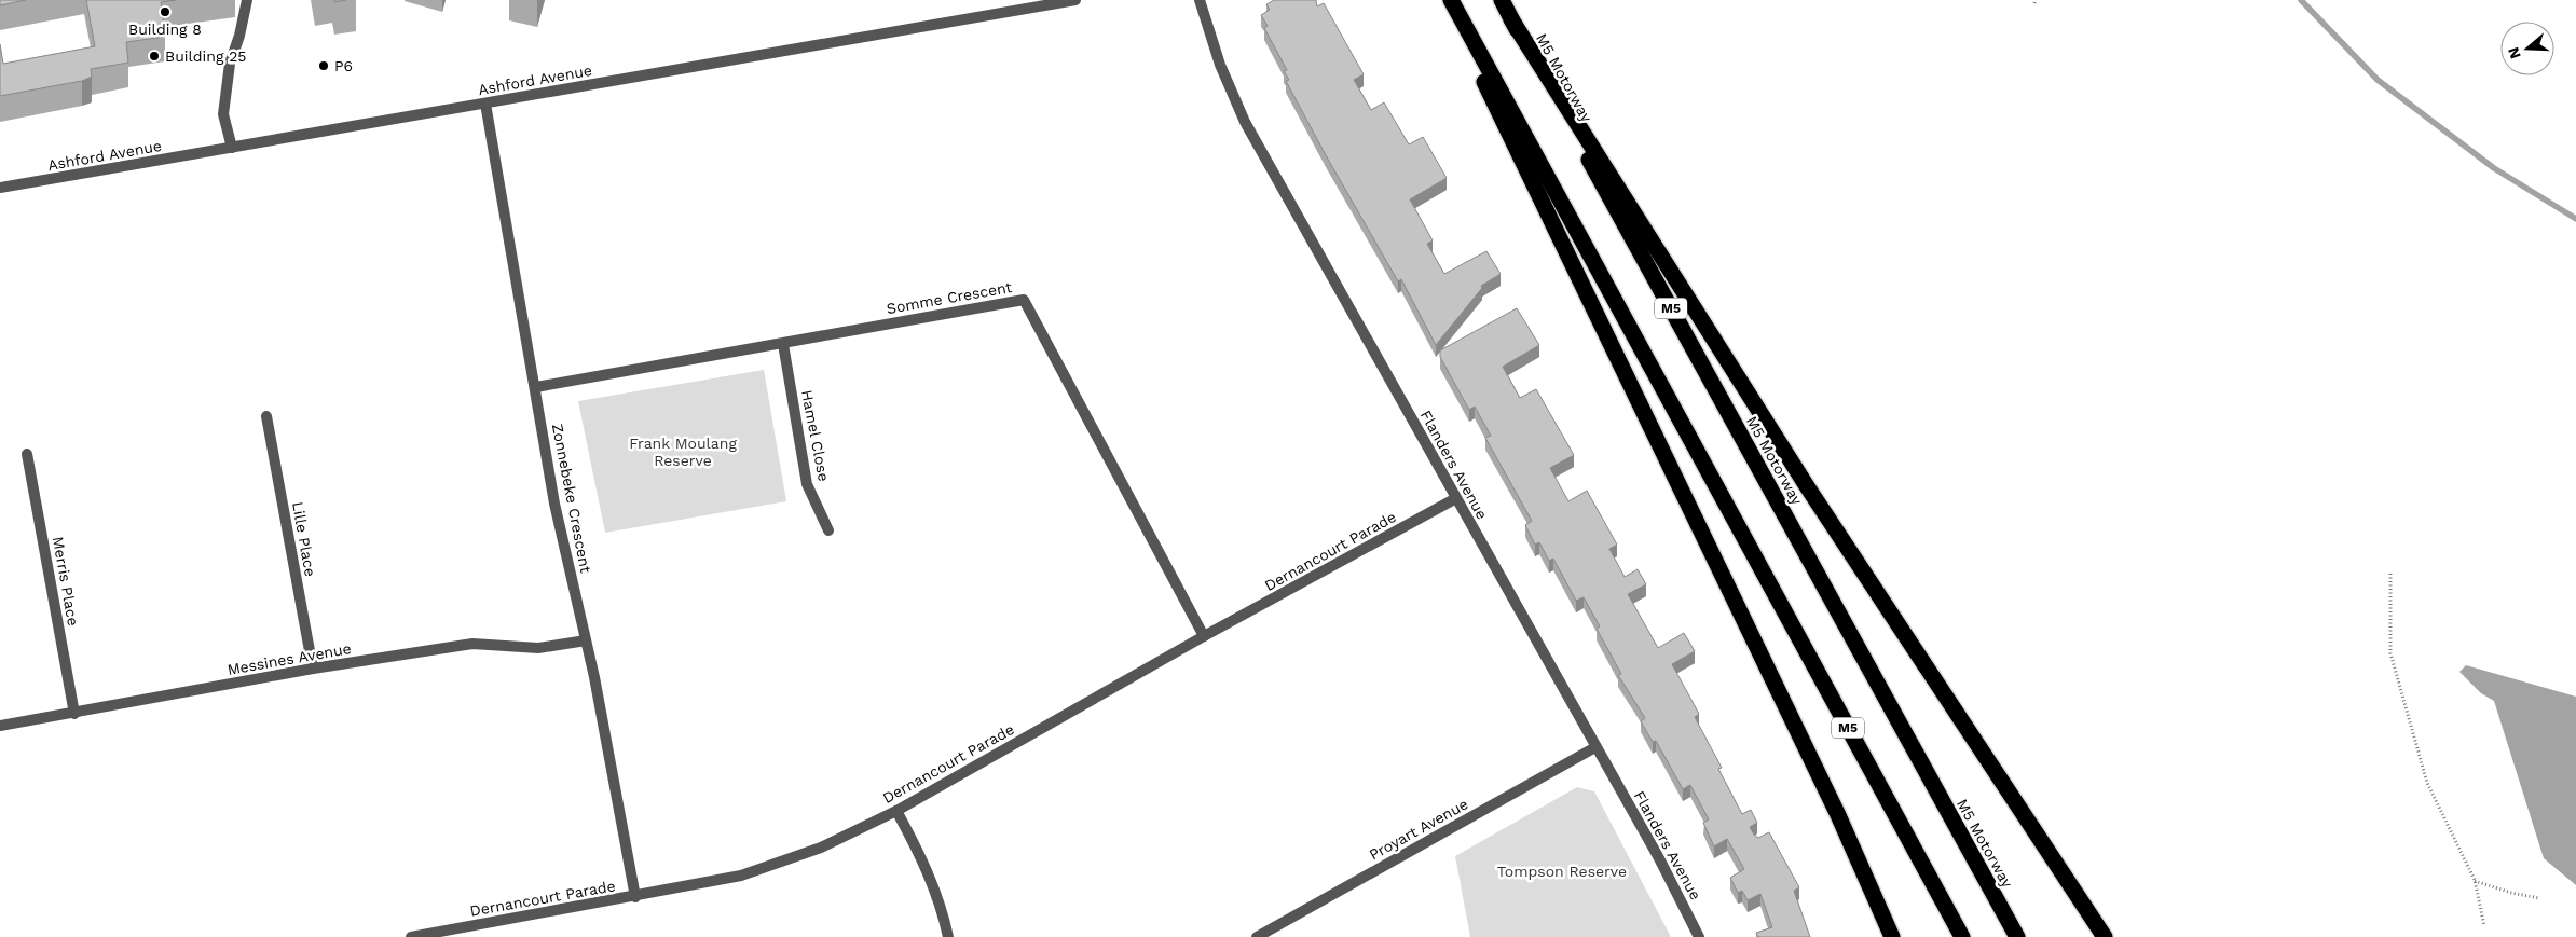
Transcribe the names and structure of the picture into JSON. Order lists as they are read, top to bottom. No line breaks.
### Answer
{"streets":{"highway":["M5 Motorway","M5"],"street":["Ashford Avenue","Somme Crescent","Hamel Close","Flanders Avenue","Zonnebeke Crescent","Lille Place","Dernancourt Parade","Merris Place","Messines Avenue","Proyart Avenue"]},"crossings":[["Ashford Avenue","Zonnebeke Crescent"],["Somme Crescent","Hamel Close"],["Somme Crescent","Zonnebeke Crescent"],["Somme Crescent","Dernancourt Parade"],["Flanders Avenue","Dernancourt Parade"],["Flanders Avenue","Proyart Avenue"],["Zonnebeke Crescent","Dernancourt Parade"],["Zonnebeke Crescent","Messines Avenue"],["Lille Place","Messines Avenue"],["Merris Place","Messines Avenue"]],"parks":["Frank Moulang Reserve","Tompson Reserve"],"places":["Building 8","Building 25","P6"],"north":"left"}
